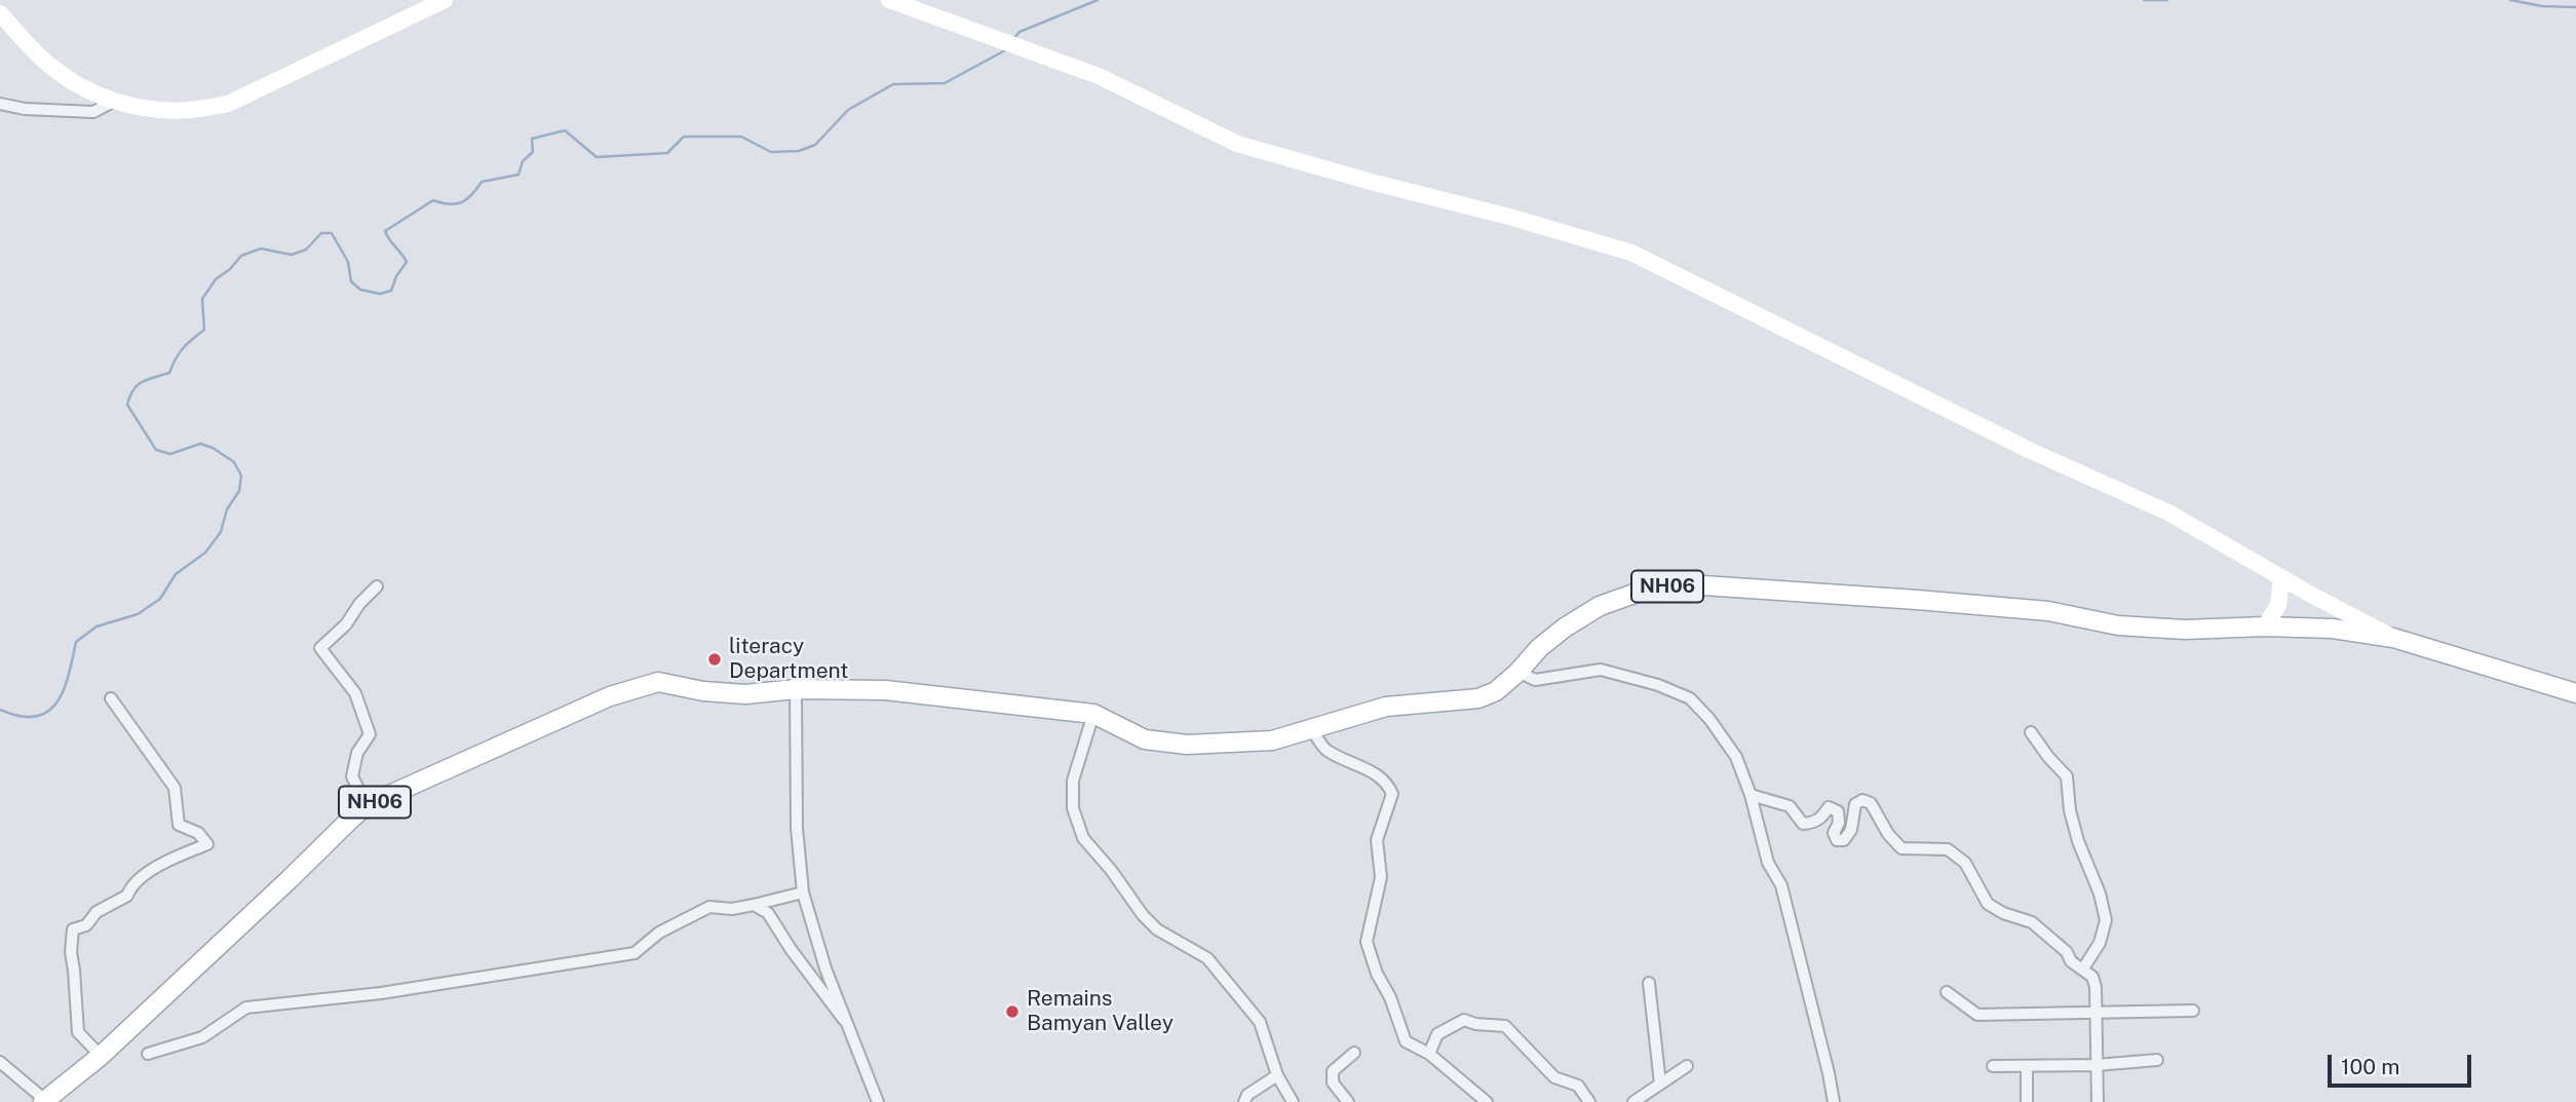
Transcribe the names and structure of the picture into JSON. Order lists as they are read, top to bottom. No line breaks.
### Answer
{"streets":{"main road":["NH06"]},"places":["literacy Department","Remains Bamyan Valley"],"scale_bar":"100 m"}
